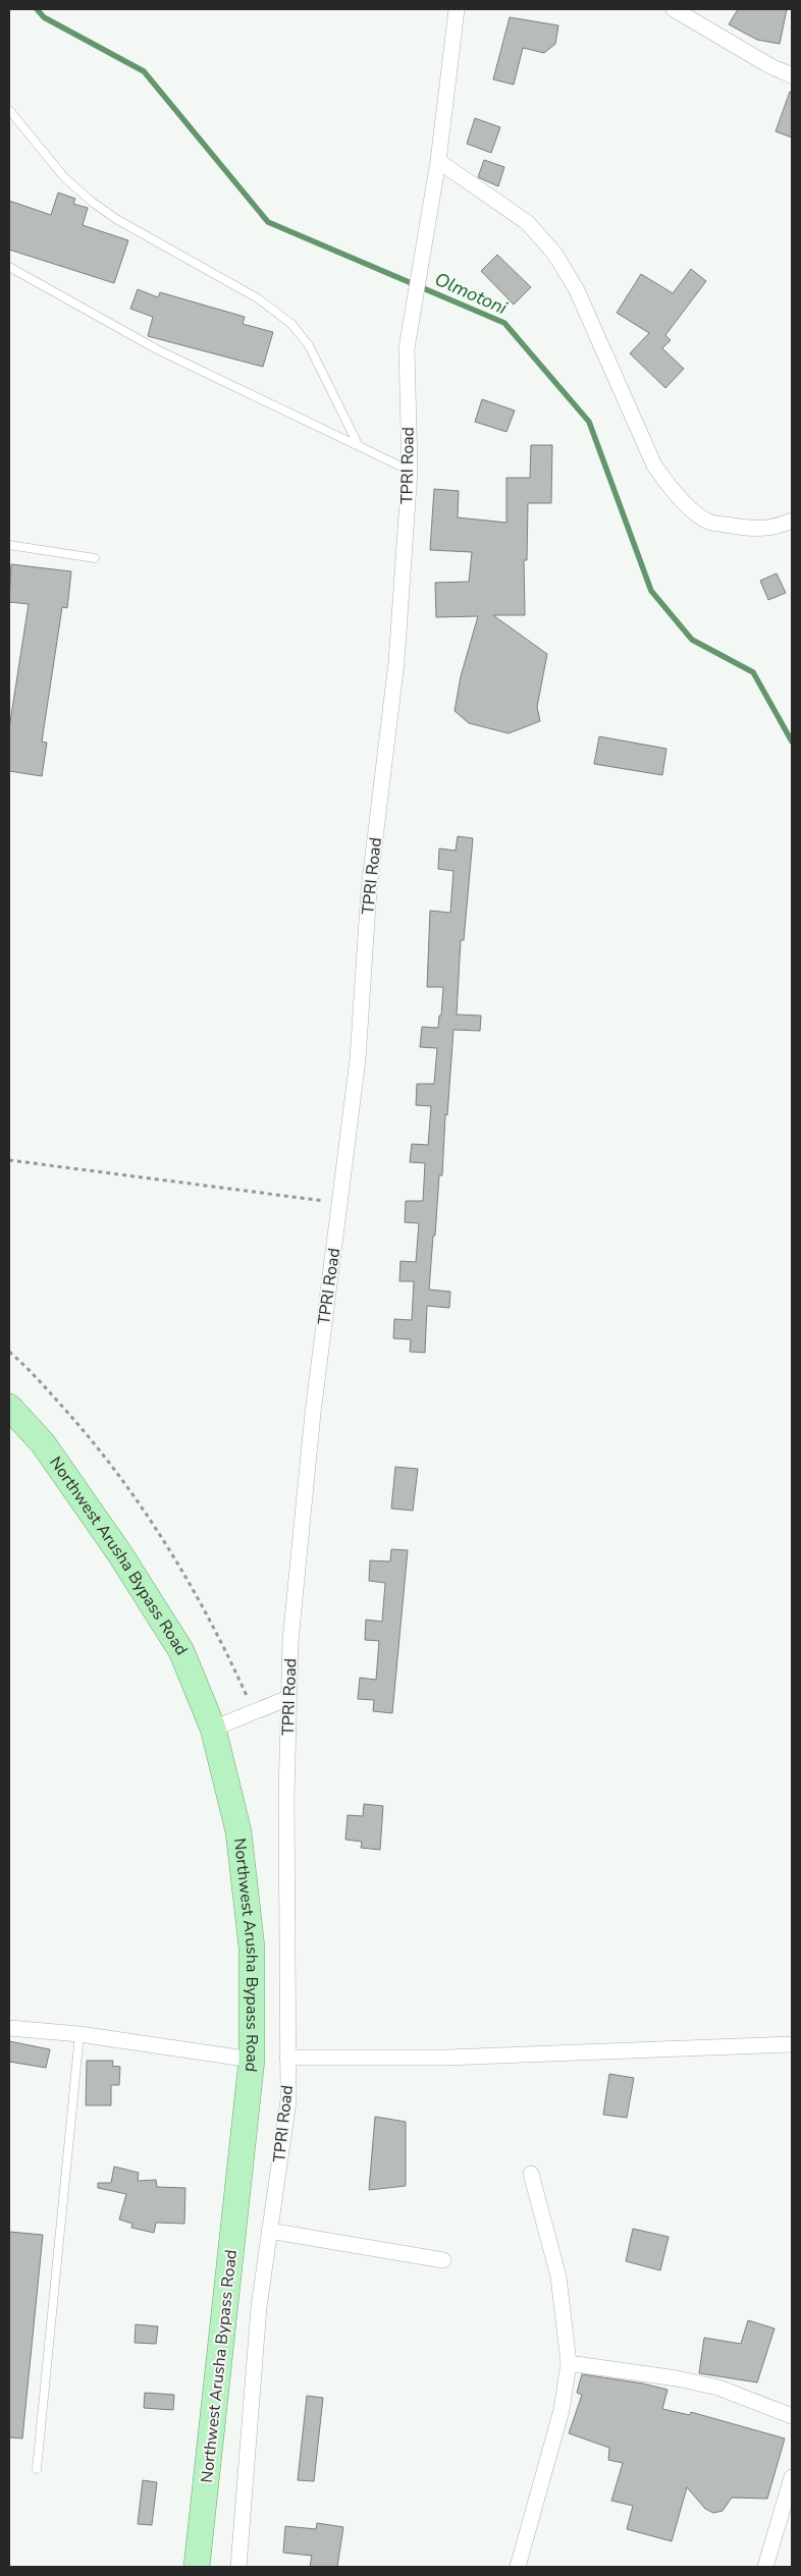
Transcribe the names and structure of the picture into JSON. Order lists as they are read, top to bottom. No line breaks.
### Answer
{"streets":{"main road":["Northwest Arusha Bypass Road"],"street":["TPRI Road"]},"water":["Olmotoni"]}
